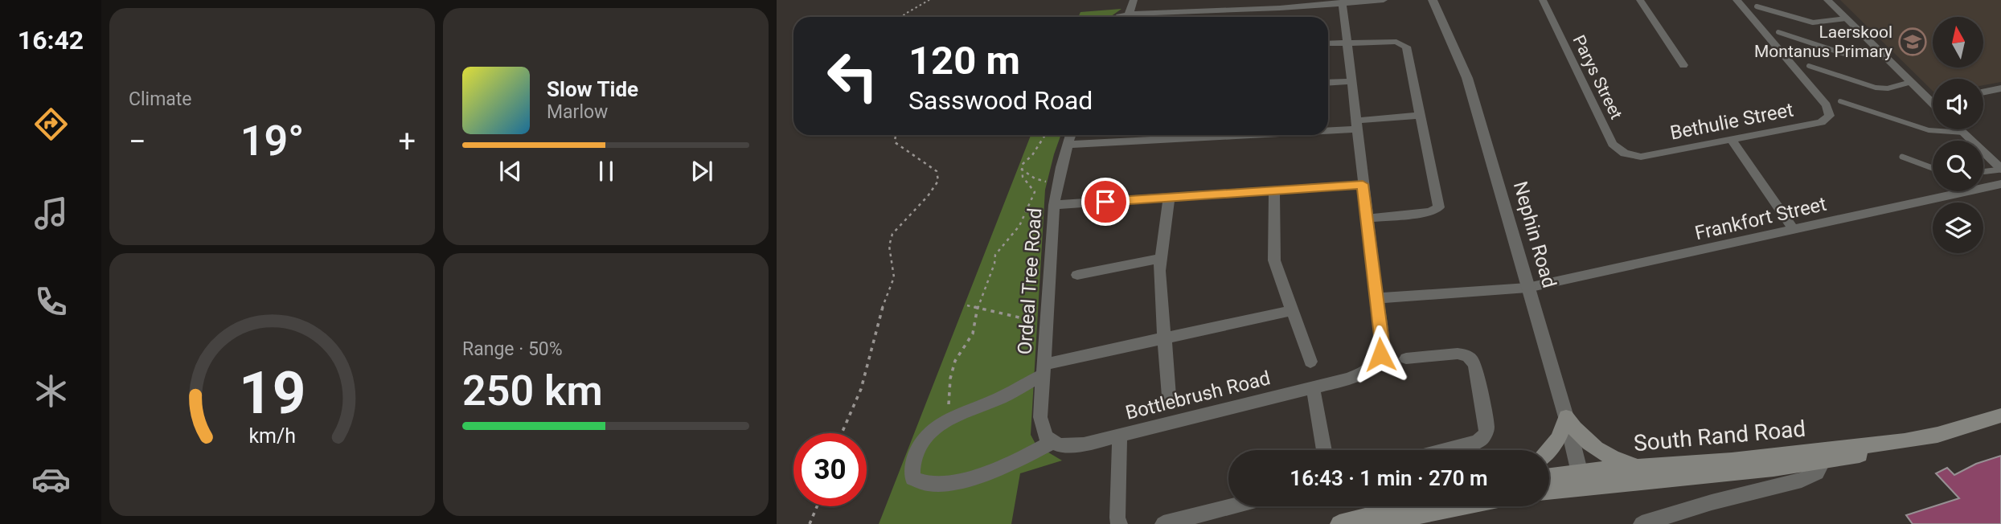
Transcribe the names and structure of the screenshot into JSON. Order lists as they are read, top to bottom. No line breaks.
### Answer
{"streets":{"main road":["South Rand Road"],"street":["Parys Street","Bethulie Street","Frankfort Street","Nephin Road","Ordeal Tree Road","Bottlebrush Road"]},"crossings":[["Parys Street","Bethulie Street"],["Frankfort Street","Nephin Road"],["Frankfort Street","Bottlebrush Road"],["Nephin Road","South Rand Road"],["Ordeal Tree Road","Bottlebrush Road"]],"places":{"school or university":["Laerskool Montanus Primary"]},"north":"top","page":{"tabs":"16:42","tile":["Climate",["Range · 50%","250 km"]],"turn":["120 m","Sasswood Road"],"song":["Slow Tide","Marlow"],"heat":["−","19°","+"],"limit":"30","trip":"16:43 · 1 min · 270 m","gauge":["19","km/h"]}}
